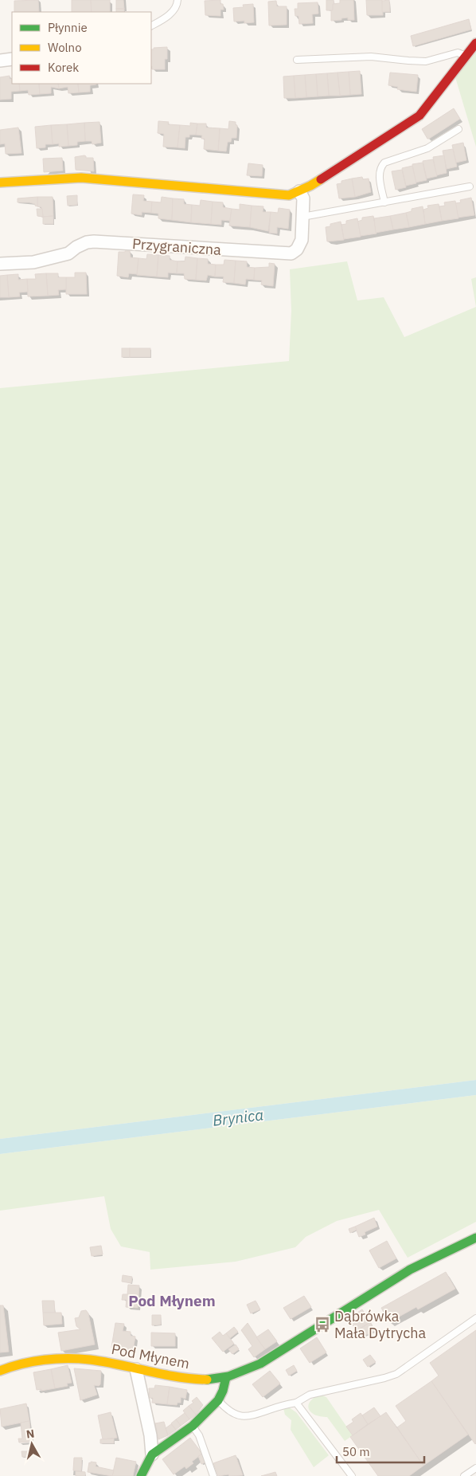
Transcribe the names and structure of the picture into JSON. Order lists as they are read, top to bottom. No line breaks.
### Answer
{"streets":{"street":["Przygraniczna","Pod Młynem"]},"districts":["Pod Młynem"],"water":["Brynica"],"places":{"bus stop":["Dąbrówka Mała Dytrycha"]},"legend":["Płynnie","Wolno","Korek"],"scale_bar":"50 m","north":"top"}
